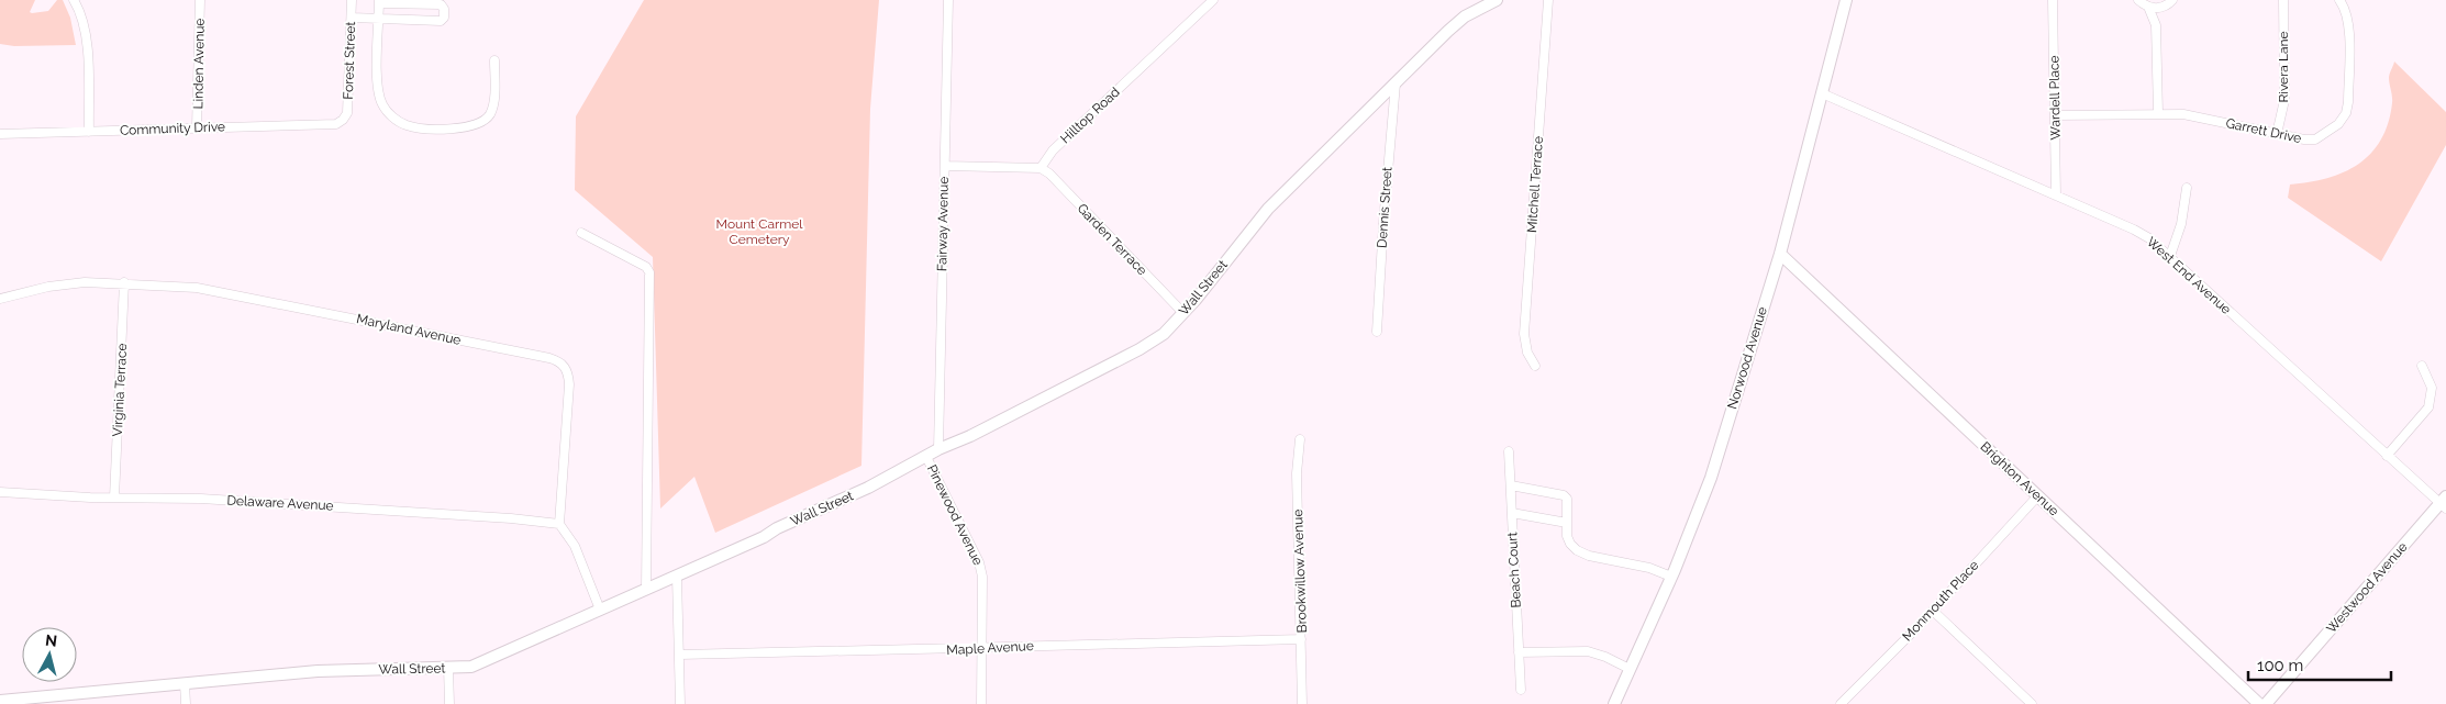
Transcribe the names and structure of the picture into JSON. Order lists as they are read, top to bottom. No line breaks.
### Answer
{"streets":{"street":["Forest Street","Linden Avenue","Rivera Lane","Wardell Place","Hilltop Road","Community Drive","Garrett Drive","Mitchell Terrace","Dennis Street","Fairway Avenue","Garden Terrace","West End Avenue","Wall Street","Maryland Avenue","Norwood Avenue","Virginia Terrace","Brighton Avenue","Delaware Avenue","Pinewood Avenue","Beach Court","Brookwillow Avenue","Westwood Avenue","Monmouth Place","Maple Avenue"]},"crossings":[["Forest Street","Community Drive"],["Linden Avenue","Community Drive"],["Rivera Lane","Garrett Drive"],["Wardell Place","Garrett Drive"],["Wardell Place","West End Avenue"],["Hilltop Road","Garden Terrace"],["Dennis Street","Wall Street"],["Fairway Avenue","Wall Street"],["Garden Terrace","Wall Street"],["West End Avenue","Norwood Avenue"],["West End Avenue","Westwood Avenue"],["Wall Street","Pinewood Avenue"],["Maryland Avenue","Virginia Terrace"],["Maryland Avenue","Delaware Avenue"],["Norwood Avenue","Brighton Avenue"],["Virginia Terrace","Delaware Avenue"],["Brighton Avenue","Monmouth Place"],["Pinewood Avenue","Maple Avenue"],["Brookwillow Avenue","Maple Avenue"]],"parks":["Mount Carmel Cemetery"],"scale_bar":"100 m","north":"top"}
